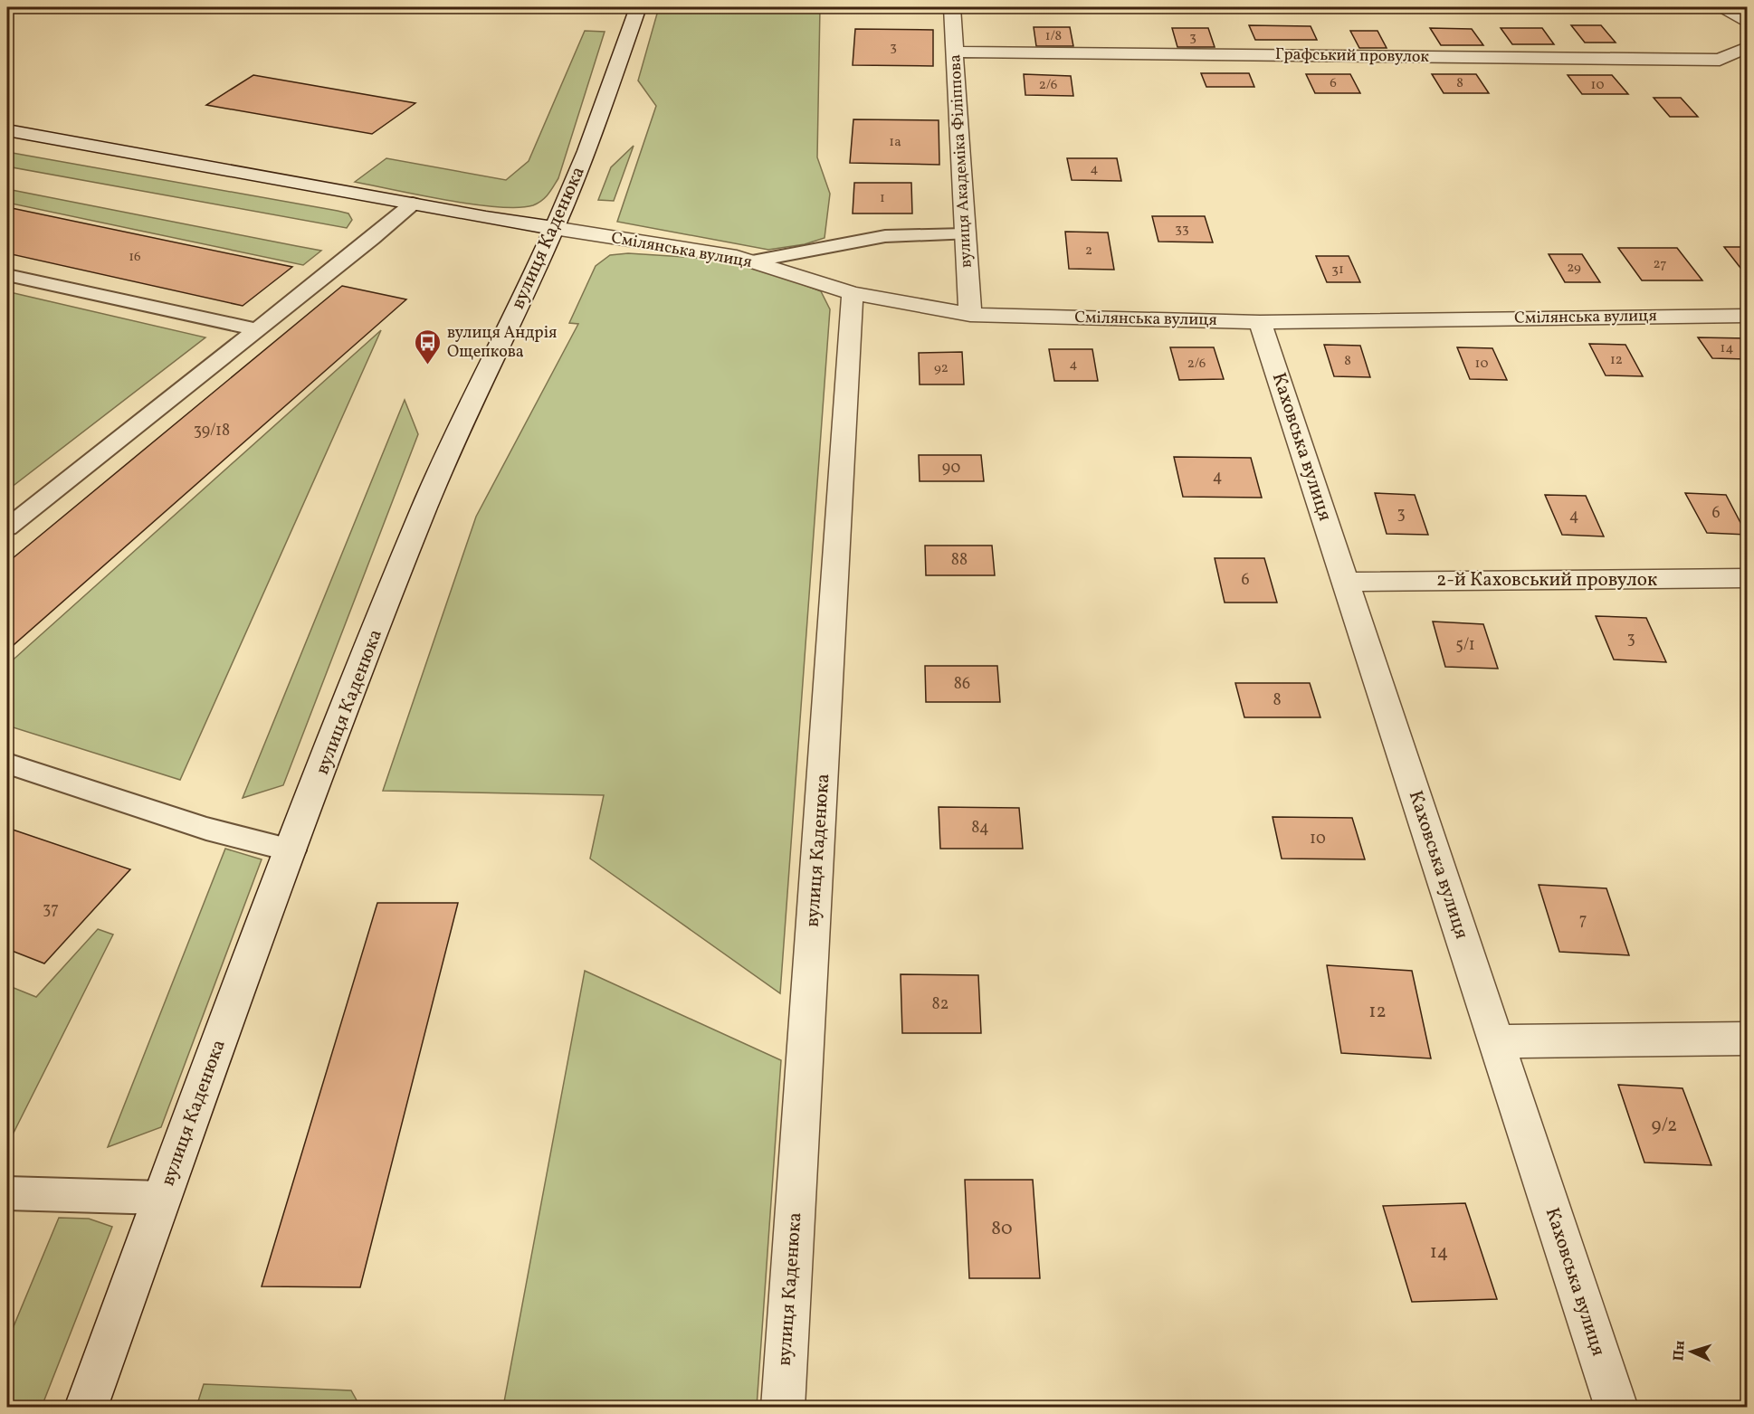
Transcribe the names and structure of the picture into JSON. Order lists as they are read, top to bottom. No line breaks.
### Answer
{"streets":{"street":["Графський провулок","вулиця Академіка Філіппова","вулиця Каденюка","Смілянська вулиця","Каховська вулиця","2-й Каховський провулок"]},"crossings":[["Графський провулок","вулиця Академіка Філіппова"],["вулиця Академіка Філіппова","Смілянська вулиця"],["вулиця Каденюка","Смілянська вулиця"],["Смілянська вулиця","Каховська вулиця"],["Каховська вулиця","2-й Каховський провулок"]],"places":{"bus stop":["вулиця Андрія Ощепкова"]},"house_numbers":["1/8","3","3","6","8","2/6","10","1а","4","1","33","2","16","27","29","31","14","12","8","2/6","10","4","92","39/18","90","4","6","3","4","88","6","3","5/1","86","8","84","10","37","7","82","12","9/2","80","14"],"north":"left"}
